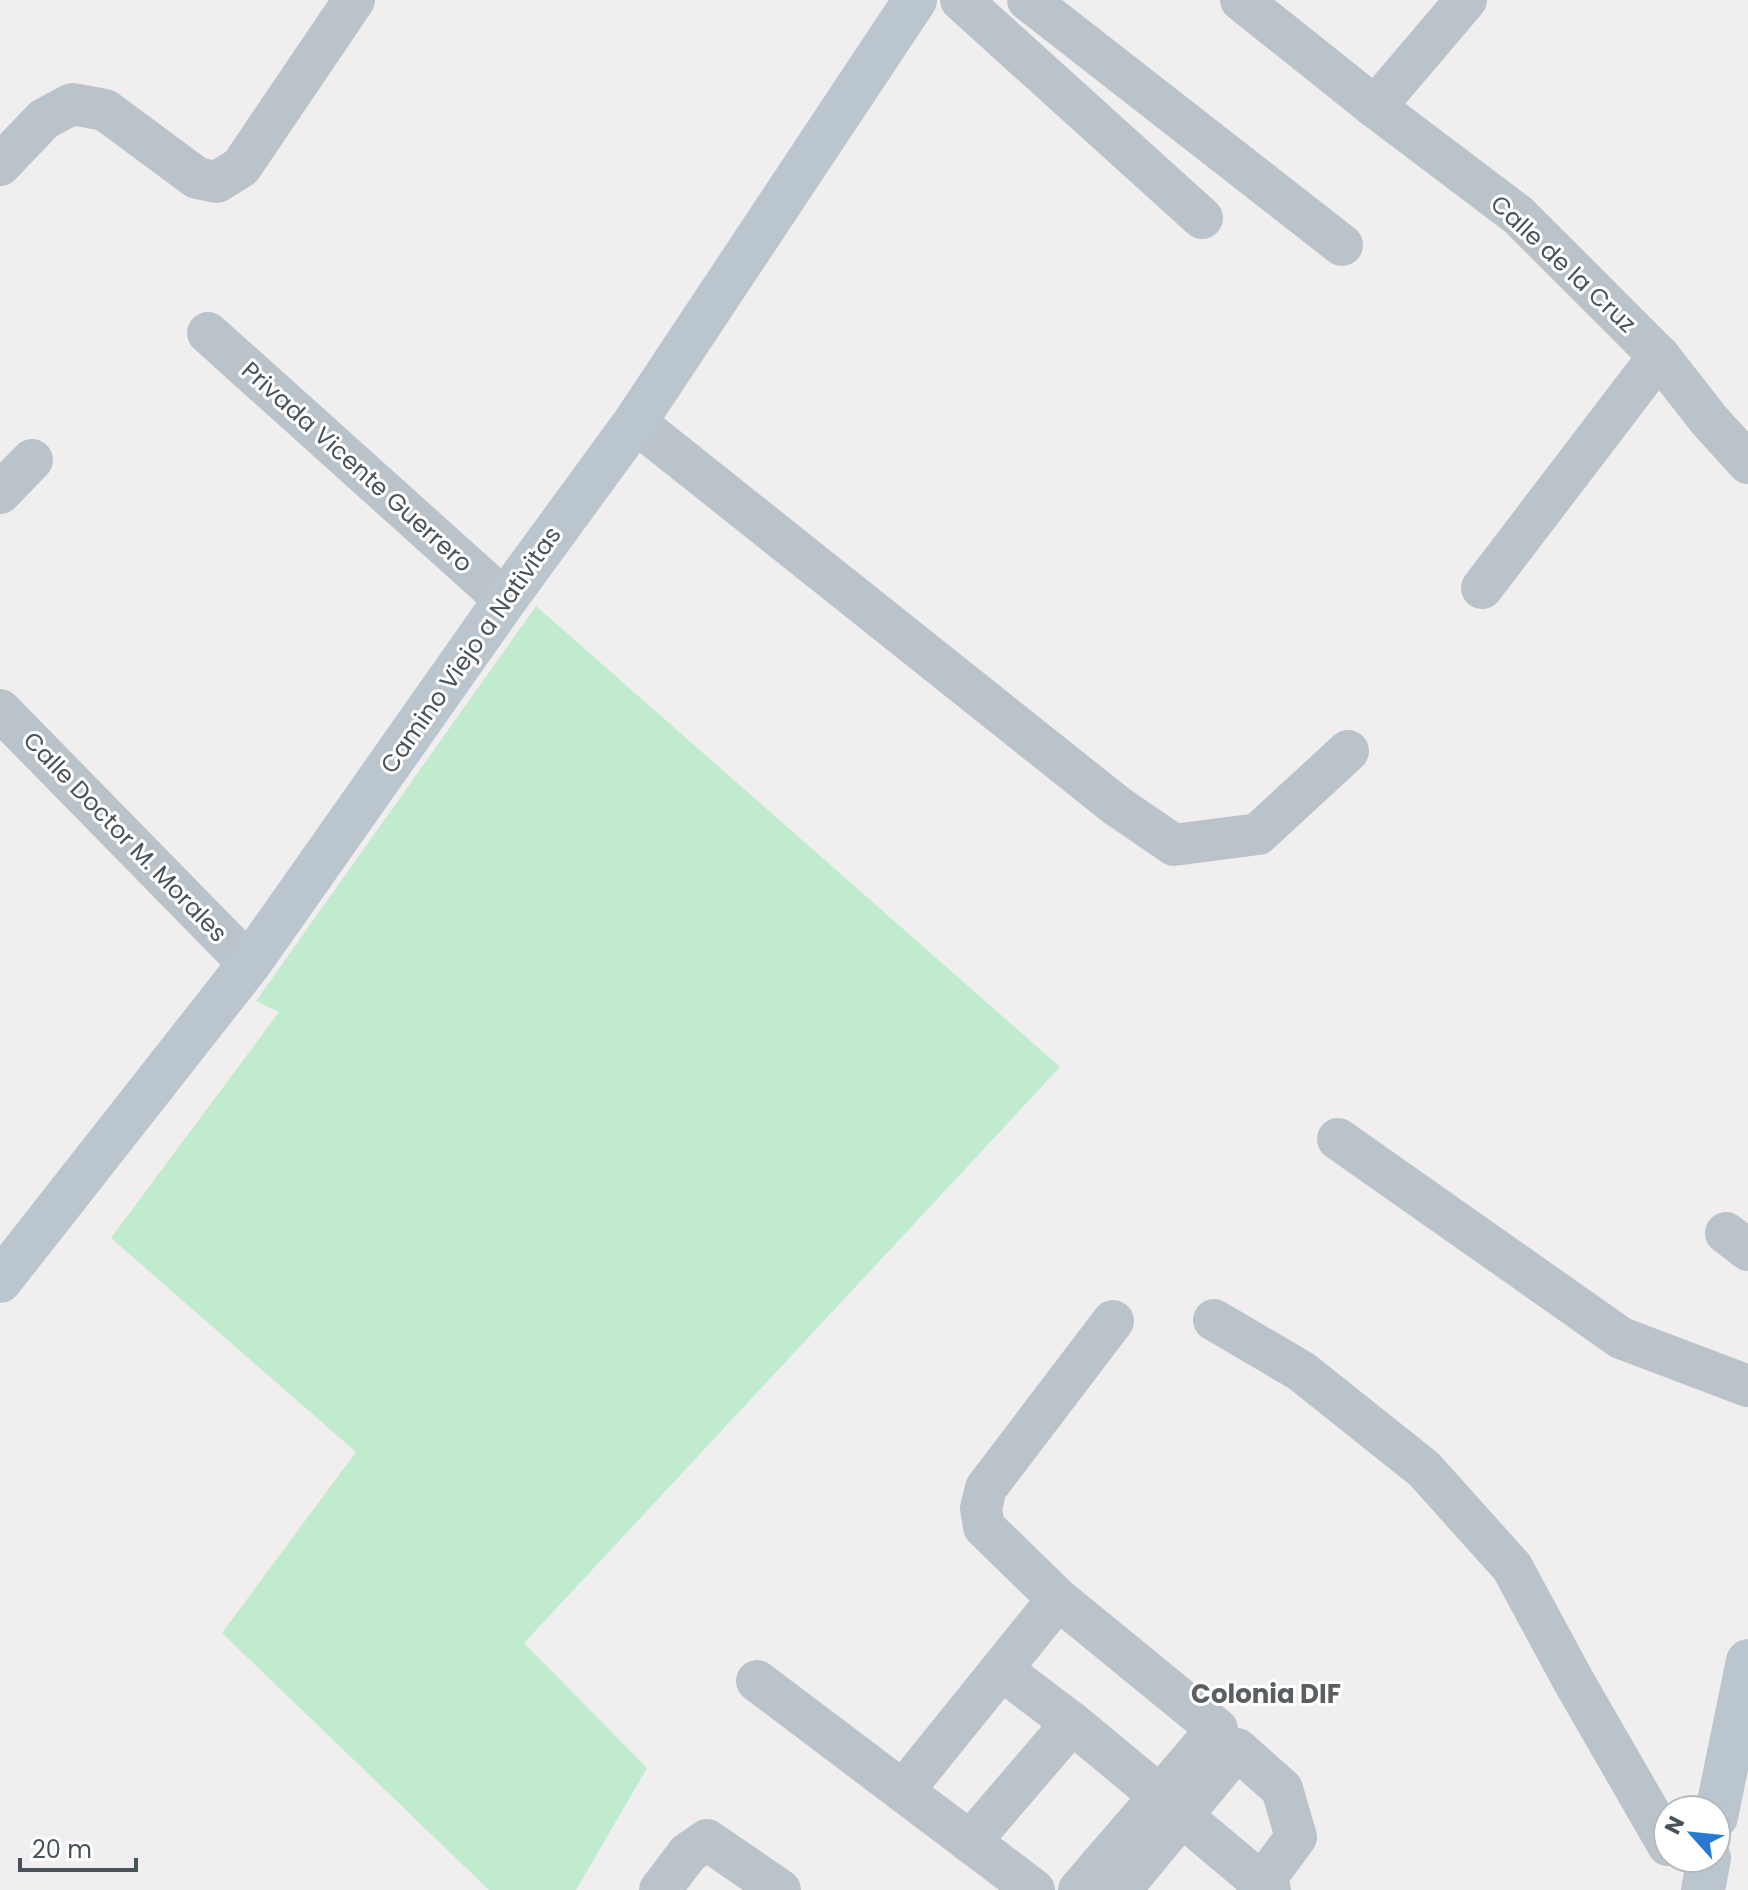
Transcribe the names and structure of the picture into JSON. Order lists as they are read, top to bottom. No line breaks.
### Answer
{"streets":{"street":["Calle de la Cruz","Privada Vicente Guerrero","Camino Viejo a Nativitas","Calle Doctor M. Morales"]},"crossings":[["Privada Vicente Guerrero","Camino Viejo a Nativitas"],["Camino Viejo a Nativitas","Calle Doctor M. Morales"]],"districts":["Colonia DIF"],"scale_bar":"20 m","north":"top left"}
